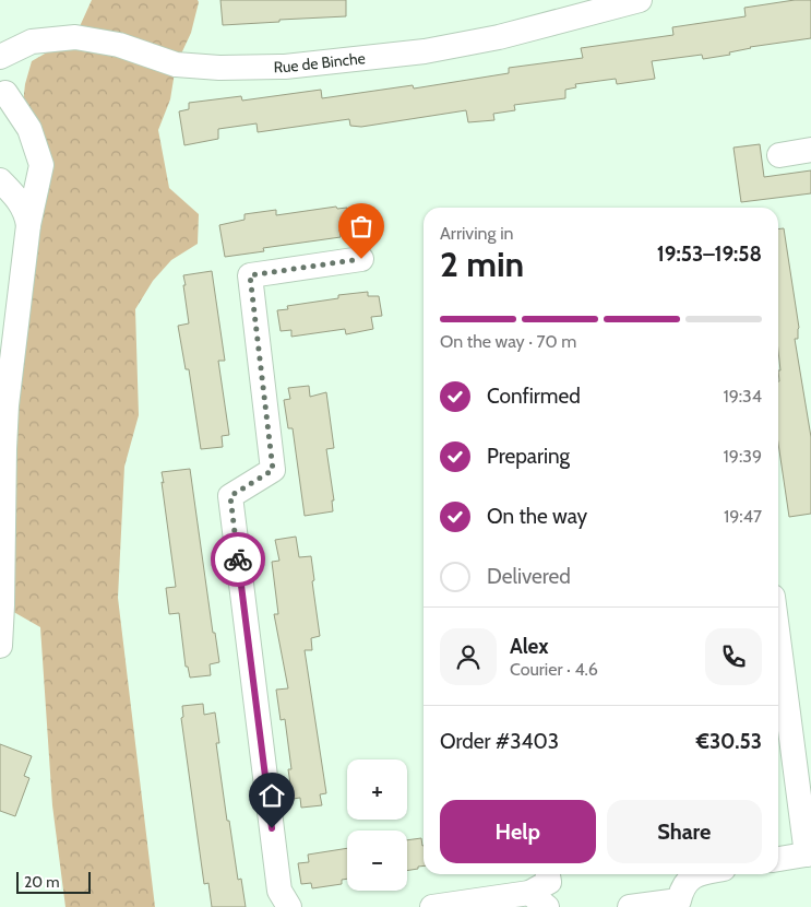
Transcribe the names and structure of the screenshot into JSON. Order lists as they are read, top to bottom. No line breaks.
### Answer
{"streets":{"street":["Rue de Binche"]},"scale_bar":"20 m","page":{"heading":["2 min","Arriving in","19:53–19:58"],"panel":["Alex","Courier · 4.6","Order #3403","€30.53"],"bar":"On the way · 70 m","list":[["Confirmed","19:34"],["Preparing","19:39"],["On the way","19:47"],"Delivered"],"map_buttons":["+","−"],"buttons":["Help","Share"],"scale":"20 m"}}
